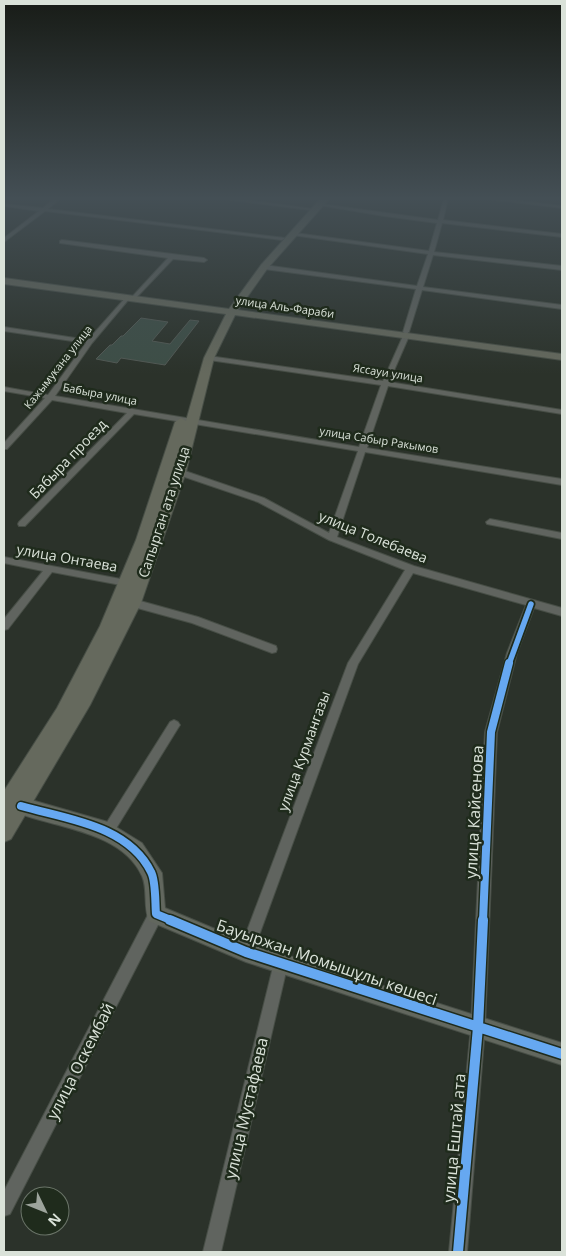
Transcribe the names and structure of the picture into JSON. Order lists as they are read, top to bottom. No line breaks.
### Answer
{"streets":{"main road":["улица Аль-Фараби","Сапырган ата улица"],"street":["Кажымукана улица","Яссауи улица","Бабыра улица","улица Сабыр Ракымов","Бабыра проезд","улица Толебаева","улица Онтаева","улица Курмангазы","улица Кайсенова","Бауыржан Момышұлы көшесі","улица Оскембай","улица Мустафаева","улица Ештай ата"]},"crossings":[["улица Аль-Фараби","Кажымукана улица"],["улица Аль-Фараби","Сапырган ата улица"],["Кажымукана улица","Бабыра улица"],["Яссауи улица","Сапырган ата улица"],["Бабыра улица","улица Сабыр Ракымов"],["Бабыра улица","Бабыра проезд"],["Бабыра улица","Сапырган ата улица"],["улица Сабыр Ракымов","Сапырган ата улица"],["Сапырган ата улица","улица Толебаева"],["Сапырган ата улица","улица Онтаева"],["улица Толебаева","улица Курмангазы"],["улица Толебаева","улица Кайсенова"],["улица Курмангазы","Бауыржан Момышұлы көшесі"],["улица Кайсенова","Бауыржан Момышұлы көшесі"],["улица Кайсенова","улица Ештай ата"],["Бауыржан Момышұлы көшесі","улица Оскембай"],["Бауыржан Момышұлы көшесі","улица Мустафаева"],["Бауыржан Момышұлы көшесі","улица Ештай ата"]],"north":"bottom right"}
